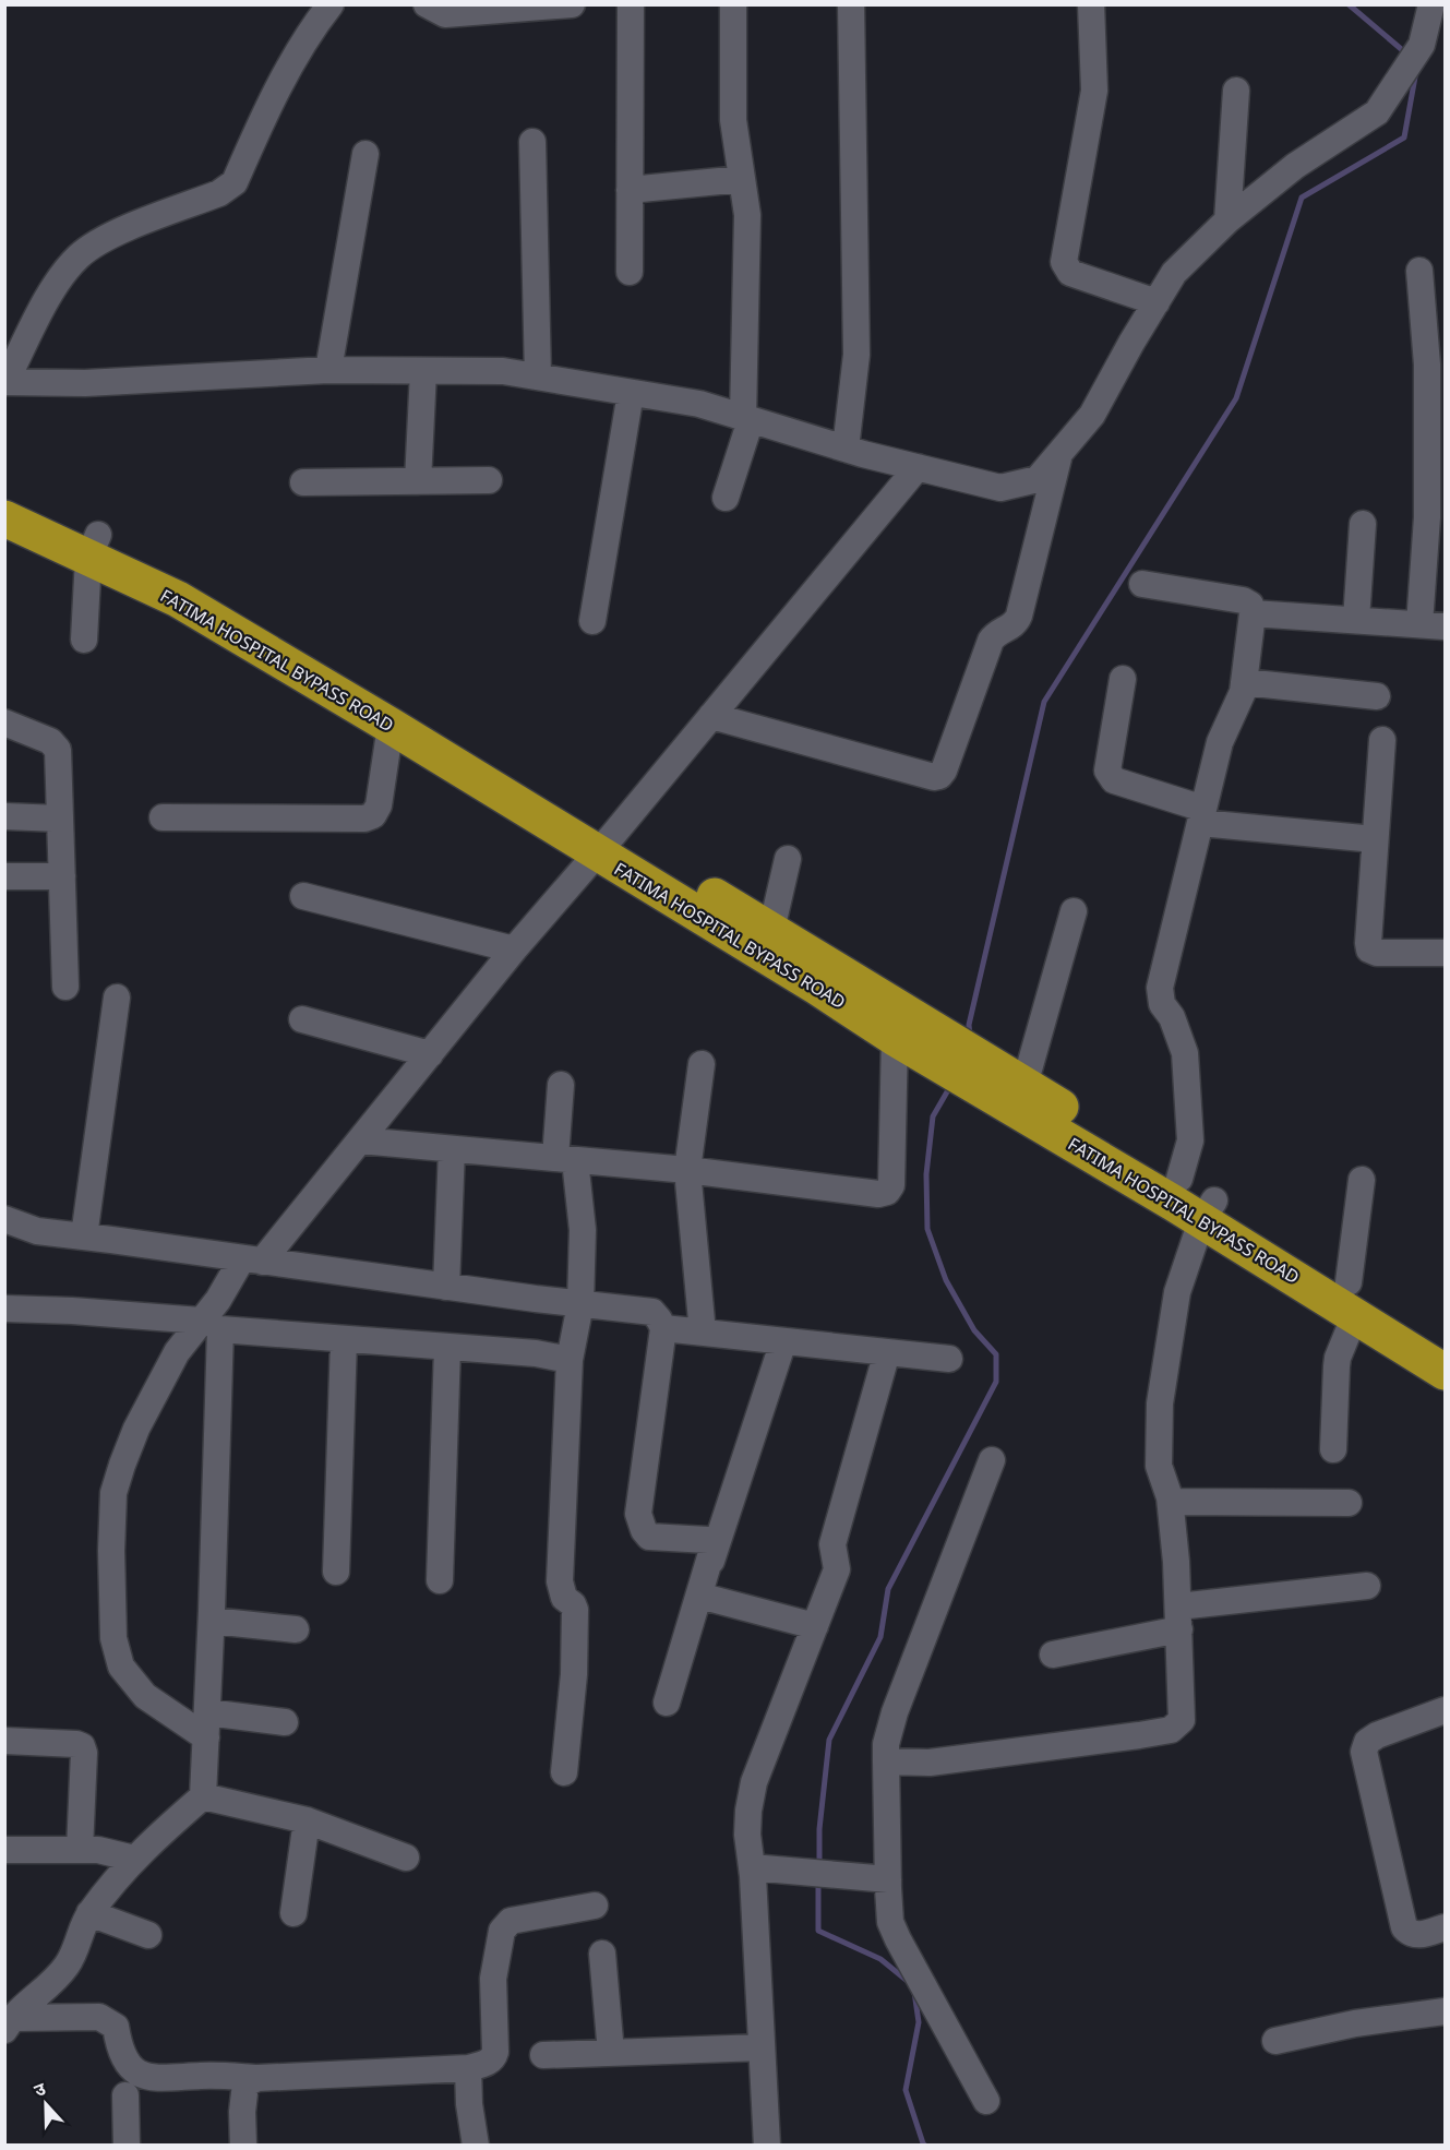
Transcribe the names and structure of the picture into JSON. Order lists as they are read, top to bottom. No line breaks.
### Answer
{"streets":{"highway":["FATIMA HOSPITAL BYPASS ROAD"]},"north":"top"}
